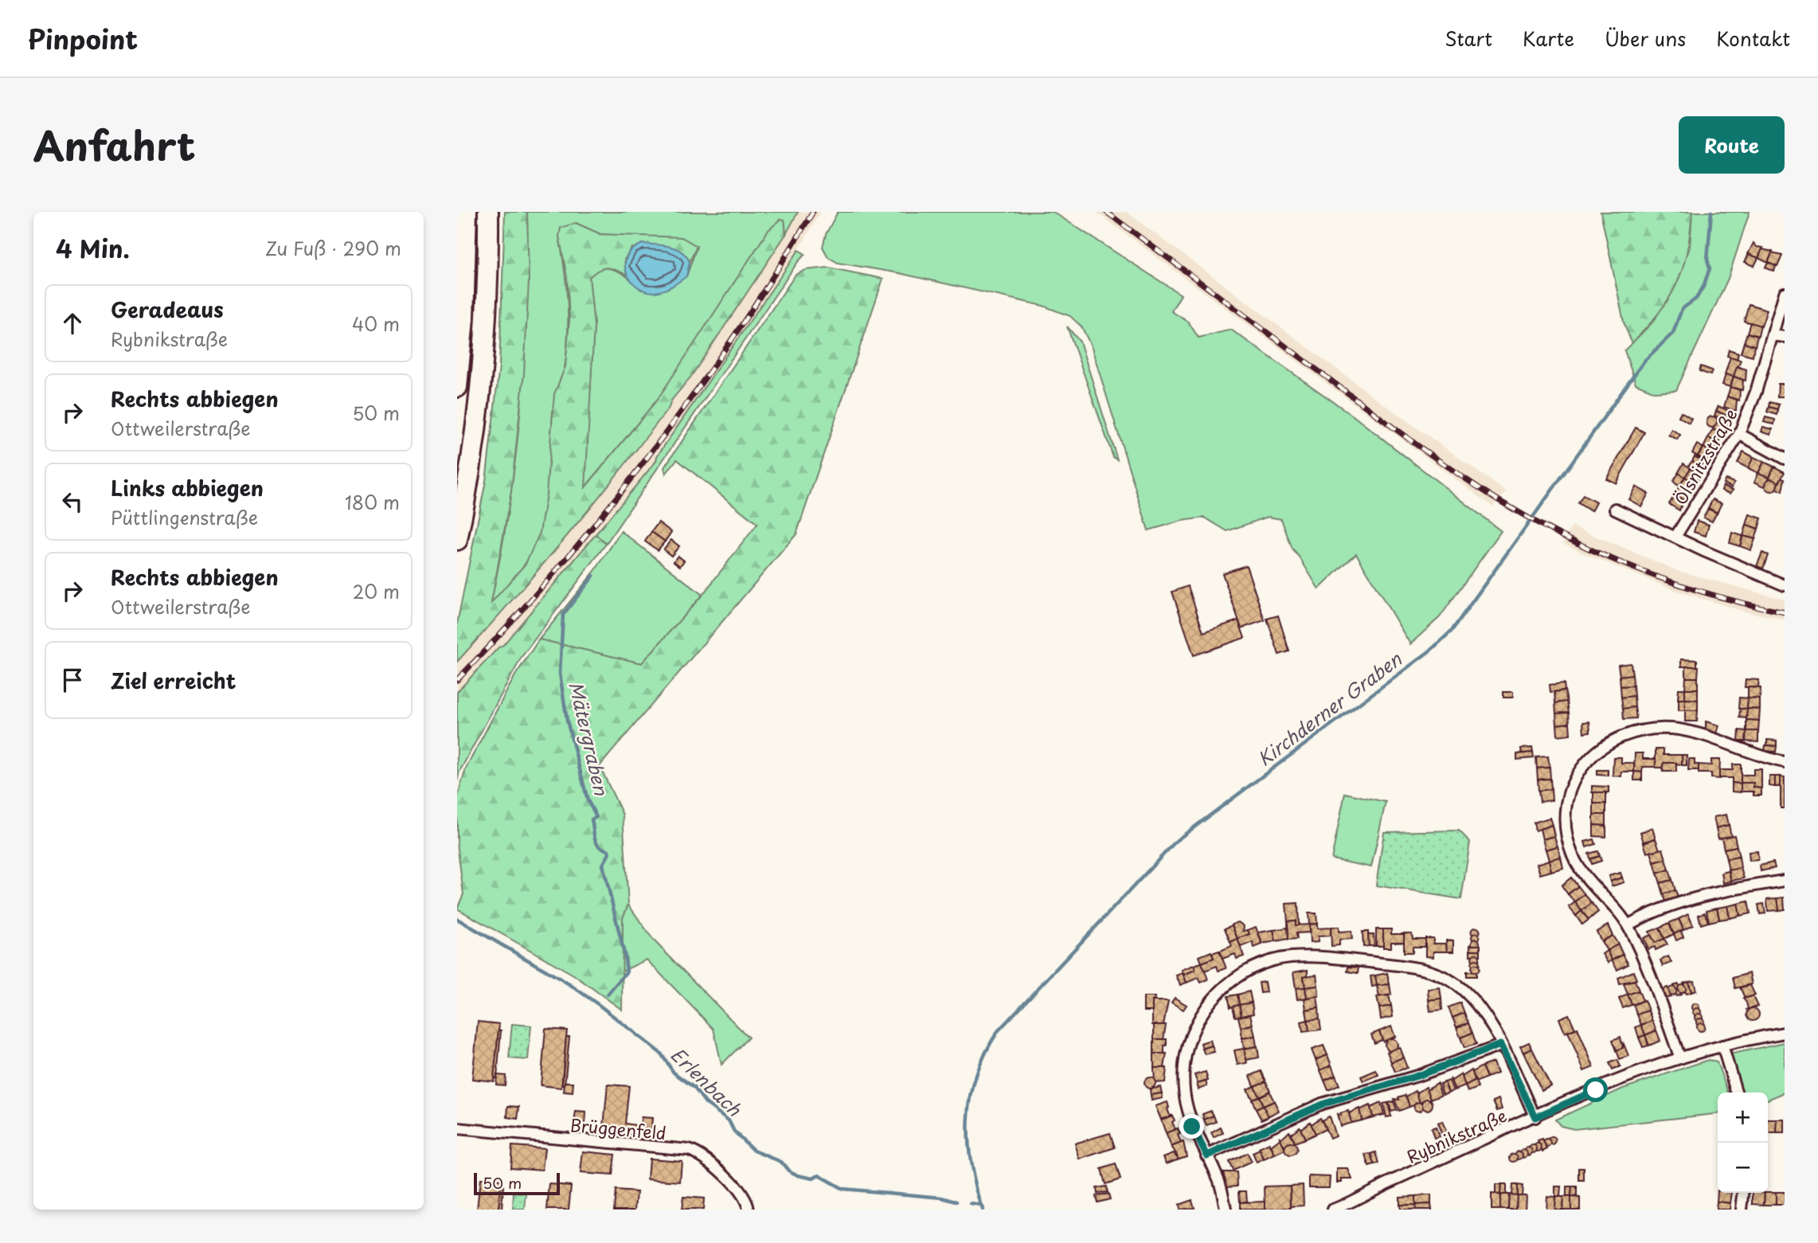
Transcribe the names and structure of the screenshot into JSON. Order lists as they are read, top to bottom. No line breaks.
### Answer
{"streets":{"street":["Ölsnitzstraße","Brüggenfeld","Rybnikstraße"]},"water":["Kirchderner Graben","Mätergraben","Erlenbach"],"scale_bar":"50 m","page":{"header":"Pinpoint","nav":["Start","Karte","Über uns","Kontakt"],"title":"Anfahrt","buttons":"Route","heading":["4 Min.","Zu Fuß · 290 m"],"list":[["Geradeaus","Rybnikstraße","40 m"],["Rechts abbiegen","Ottweilerstraße","50 m"],["Links abbiegen","Püttlingenstraße","180 m"],["Rechts abbiegen","Ottweilerstraße","20 m"],"Ziel erreicht"],"map_buttons":["+","−"],"scale":"50 m"}}
